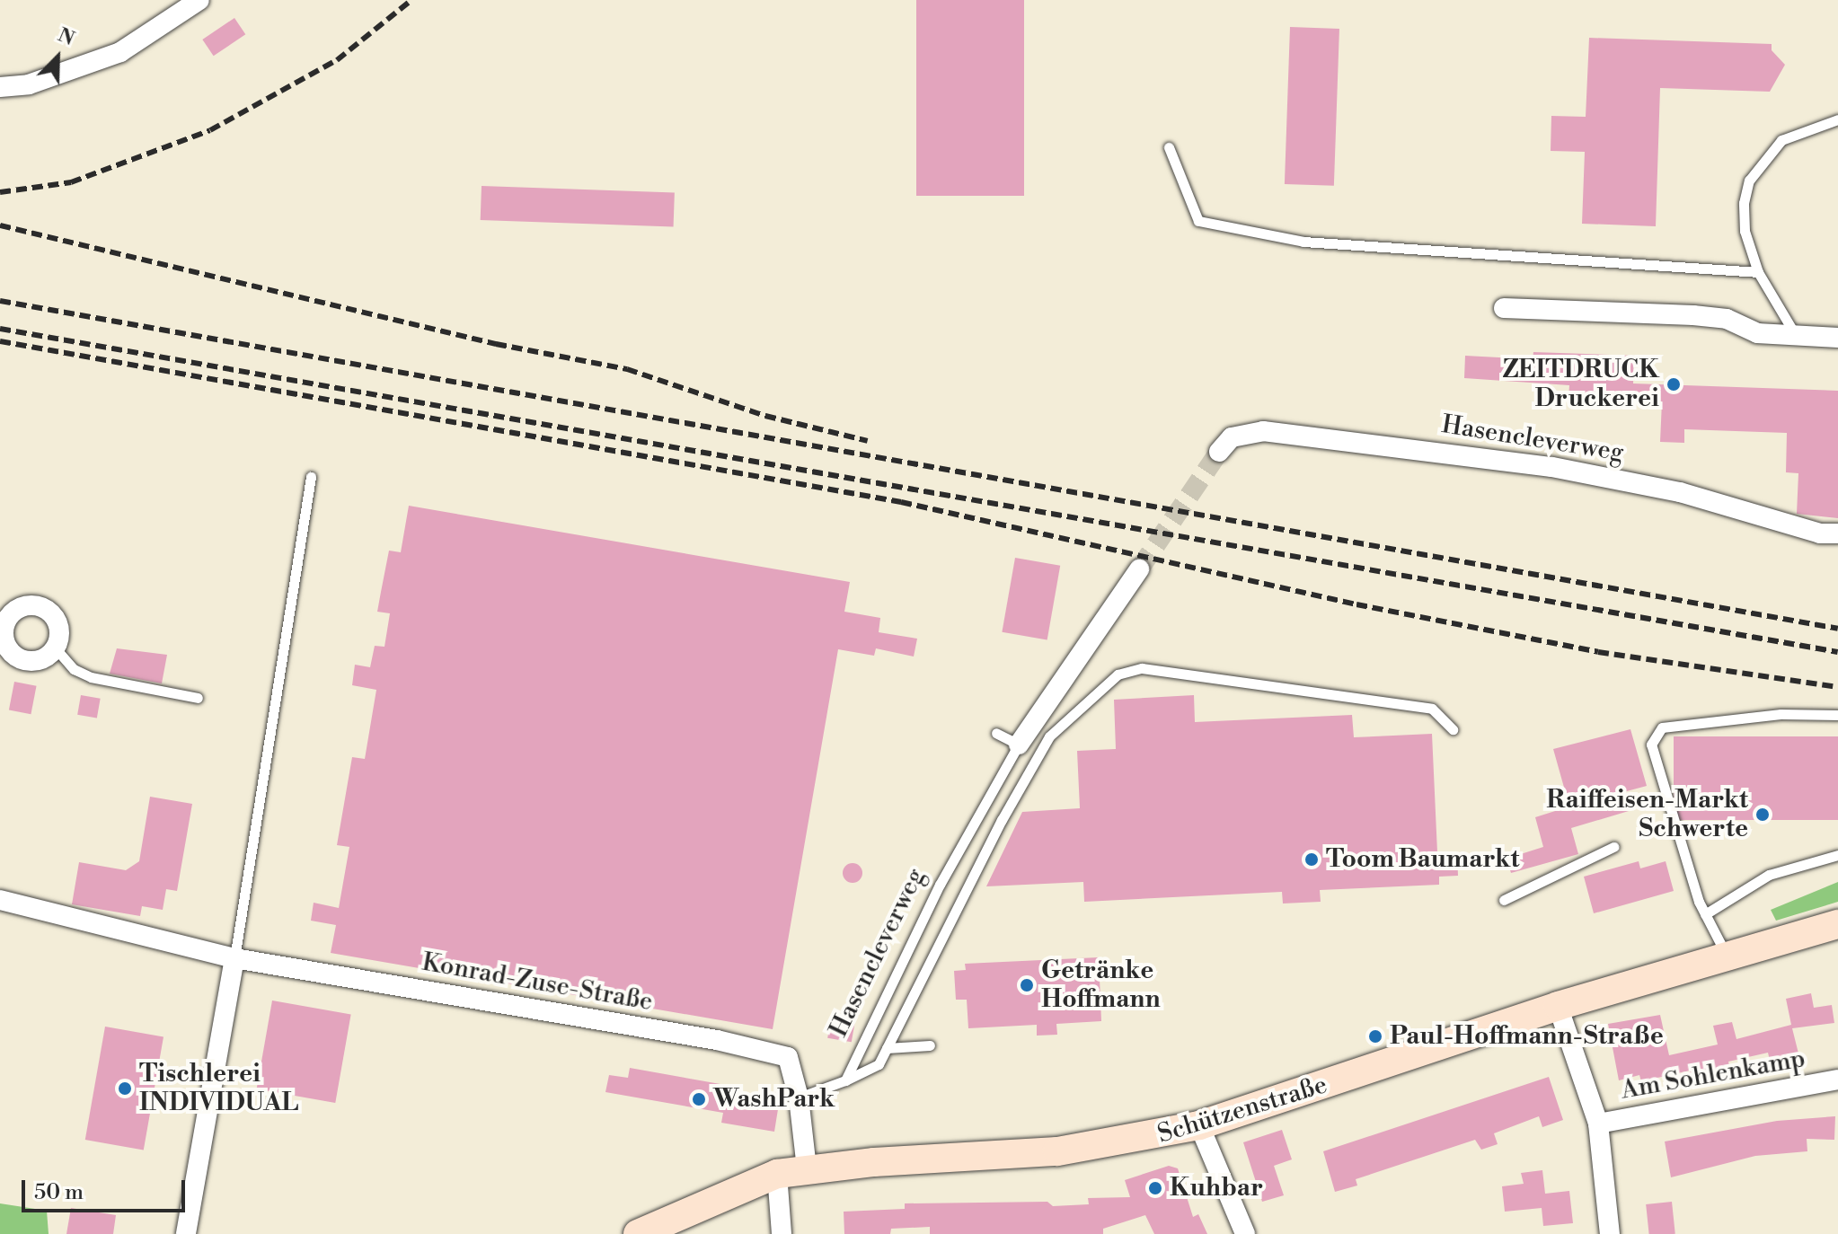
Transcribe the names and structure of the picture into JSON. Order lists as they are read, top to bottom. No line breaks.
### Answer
{"streets":{"main road":["Schützenstraße"],"street":["Hasencleverweg","Konrad-Zuse-Straße","Am Sohlenkamp"]},"places":["ZEITDRUCK Druckerei","Raiffeisen-Markt Schwerte","Toom Baumarkt","Getränke Hoffmann","Paul-Hoffmann-Straße","Tischlerei INDIVIDUAL","WashPark","Kuhbar"],"scale_bar":"50 m","north":"top right"}
